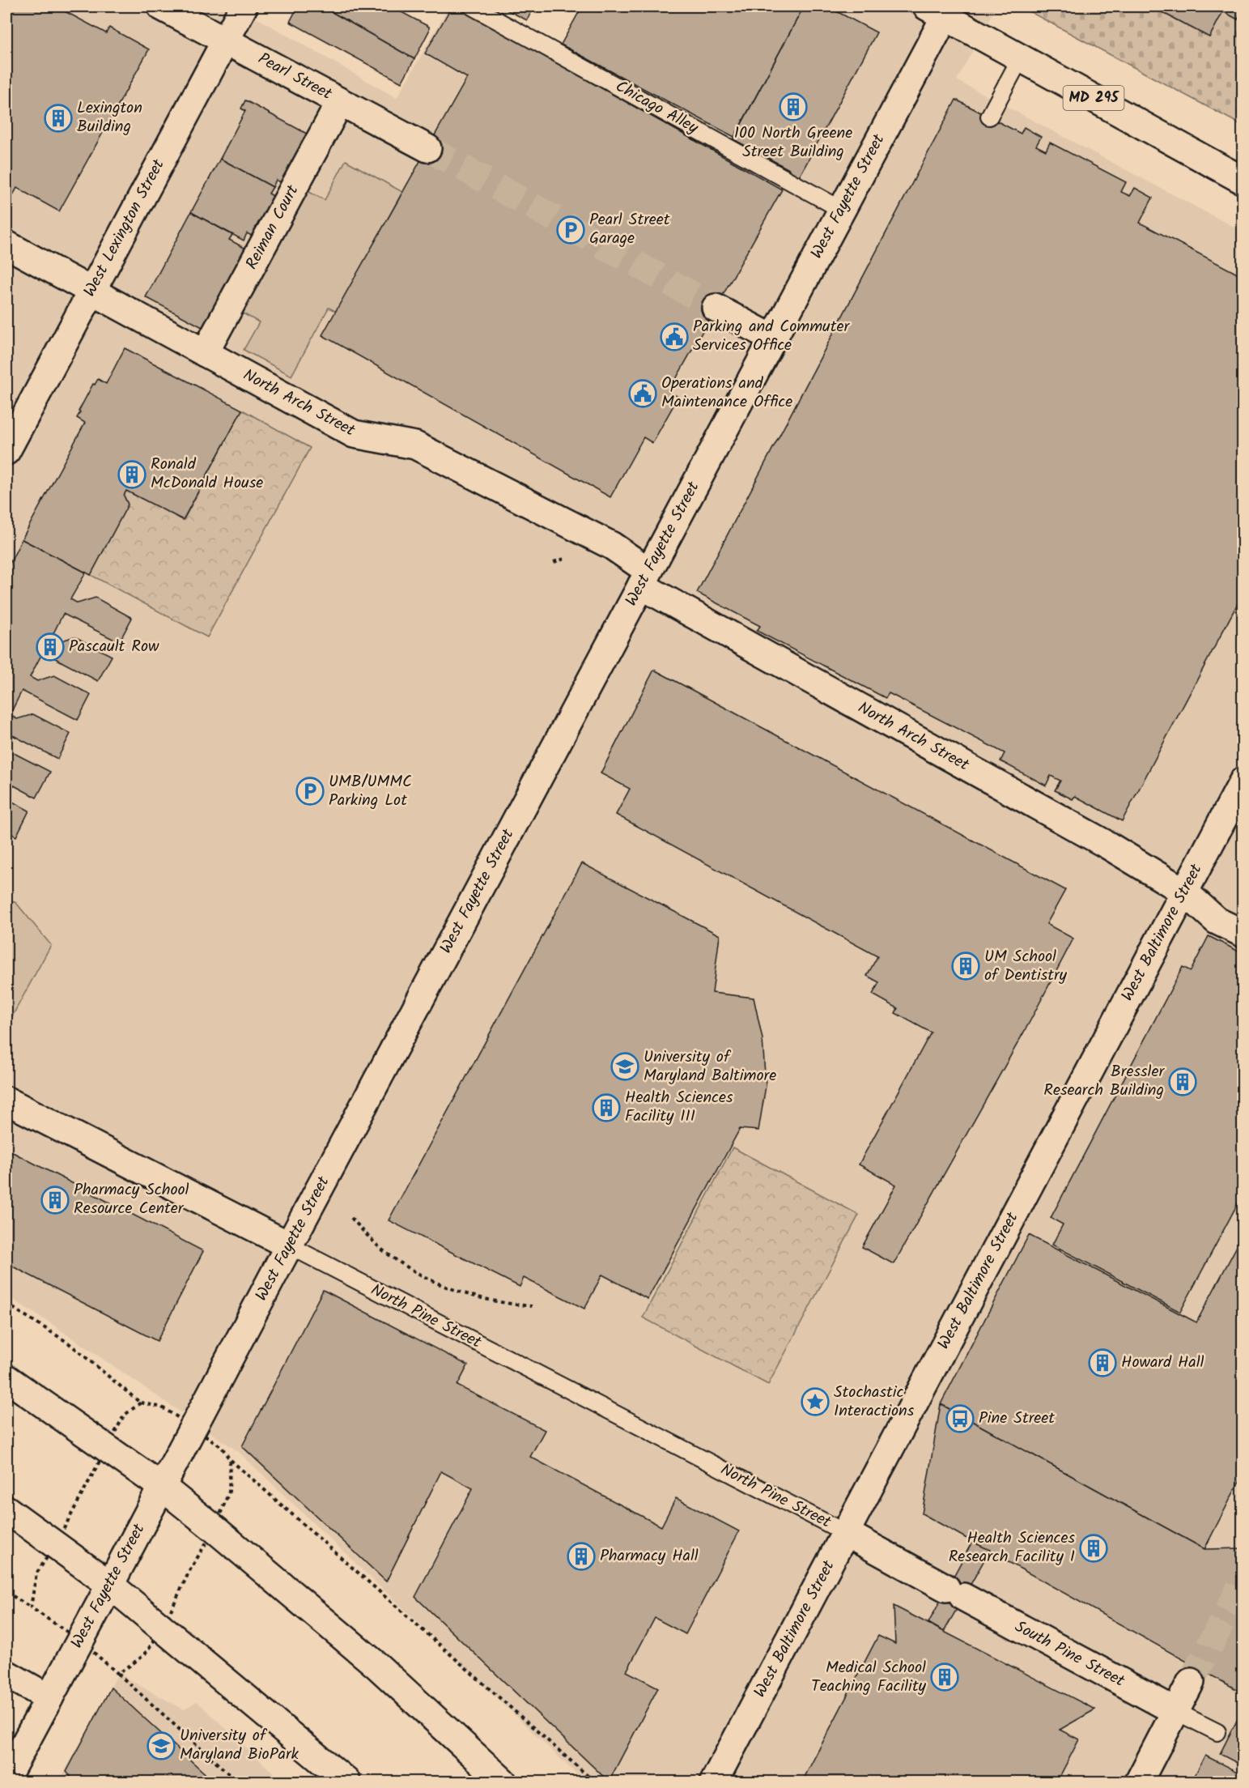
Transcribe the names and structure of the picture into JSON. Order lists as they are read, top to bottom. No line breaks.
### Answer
{"streets":{"main road":["Pearl Street","MD 295","West Fayette Street","Reiman Court","West Lexington Street","North Arch Street","West Baltimore Street","North Pine Street","South Pine Street"],"lane":["Chicago Alley"]},"crossings":[["Pearl Street","Reiman Court"],["Pearl Street","West Lexington Street"],["MD 295","West Fayette Street"],["Chicago Alley","West Fayette Street"],["West Fayette Street","North Arch Street"],["West Fayette Street","North Pine Street"],["Reiman Court","North Arch Street"],["West Lexington Street","North Arch Street"],["North Arch Street","West Baltimore Street"],["West Baltimore Street","North Pine Street"],["West Baltimore Street","South Pine Street"],["North Pine Street","South Pine Street"]],"places":{"building":["100 North Greene Street Building","Lexington Building","Ronald McDonald House","Pascault Row","UM School of Dentistry","Bressler Research Building","Health Sciences Facility III","Pharmacy School Resource Center","Howard Hall","Health Sciences Research Facility I","Pharmacy Hall","Medical School Teaching Facility"],"parking":["Pearl Street Garage","UMB/UMMC Parking Lot"],"public building":["Parking and Commuter Services Office","Operations and Maintenance Office"],"school or university":["University of Maryland Baltimore","University of Maryland BioPark"],"place":["Stochastic Interactions"],"bus stop":["Pine Street"]}}
